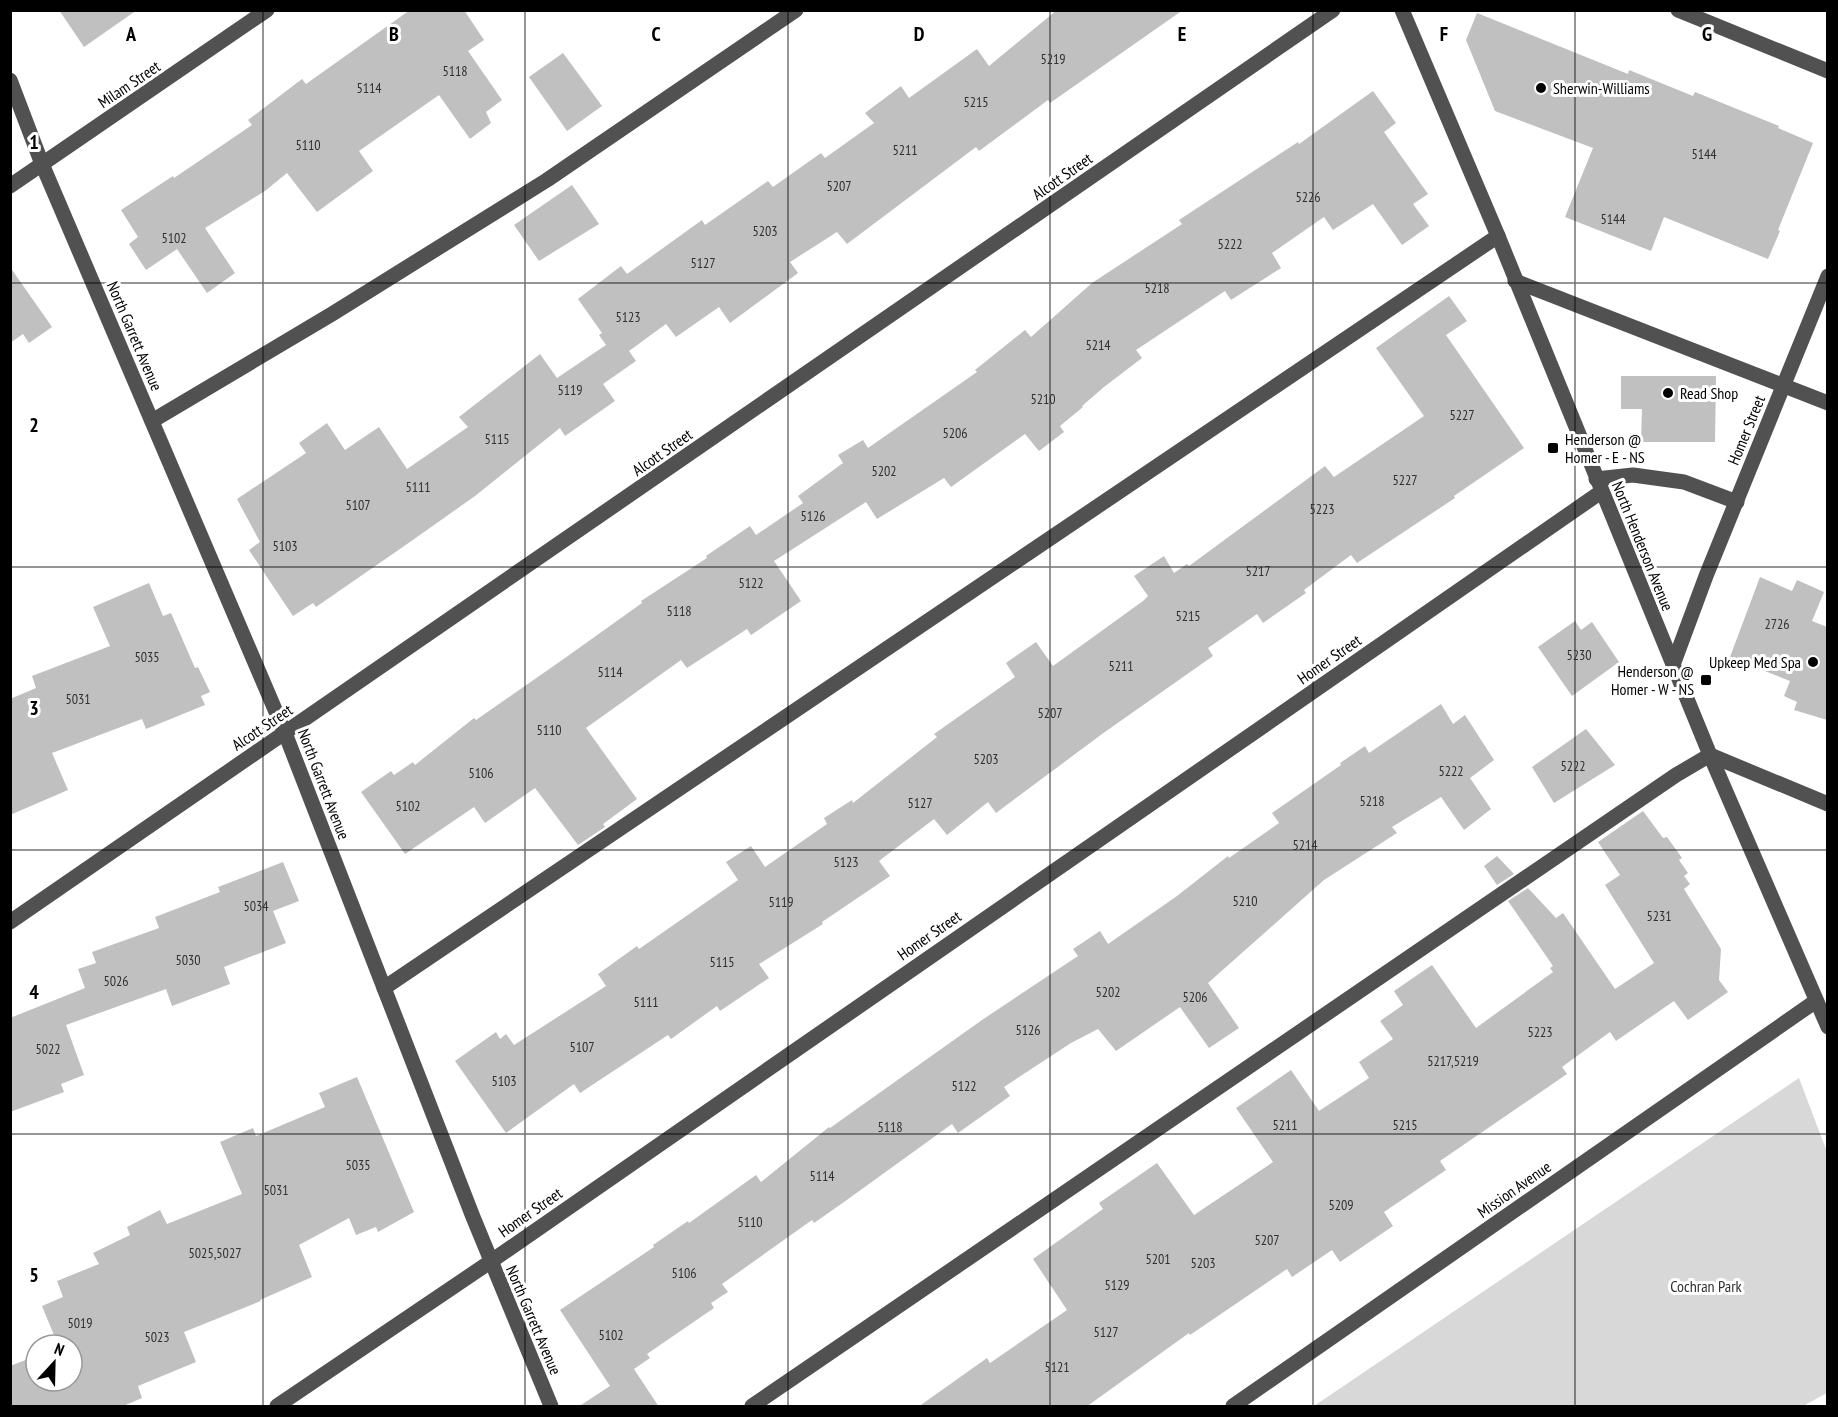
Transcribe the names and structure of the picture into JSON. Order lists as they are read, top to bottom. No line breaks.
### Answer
{"streets":{"street":["Milam Street","Alcott Street","North Garrett Avenue","Homer Street","North Henderson Avenue","Mission Avenue"]},"crossings":[["Milam Street","North Garrett Avenue"],["Alcott Street","North Garrett Avenue"],["North Garrett Avenue","Homer Street"],["Homer Street","North Henderson Avenue"],["North Henderson Avenue","Mission Avenue"]],"parks":["Cochran Park"],"places":{"other":["Sherwin-Williams","Read Shop","Upkeep Med Spa"],"transit":["Henderson @ Homer - E - NS","Henderson @ Homer - W - NS"]},"house_numbers":["5219","5118","5114","5215","5110","5211","5144","5207","5226","5144","5203","5102","5222","5127","5218","5123","5214","5119","5210","5227","5206","5115","5202","5227","5111","5107","5223","5126","5103","5217","5122","5118","5215","2726","5230","5035","5211","5114","5031","5207","5110","5203","5222","5222","5106","5218","5127","5102","5214","5123","5210","5119","5034","5231","5030","5115","5026","5202","5206","5111","5126","5223","5107","5022","5217,5219","5103","5122","5211","5215","5118","5035","5114","5031","5209","5110","5207","5025,5027","5201","5203","5106","5129","5019","5127","5102","5023","5121"],"north":"top","grid":{"columns":["A","B","C","D","E","F","G"],"rows":["1","2","3","4","5"]}}
